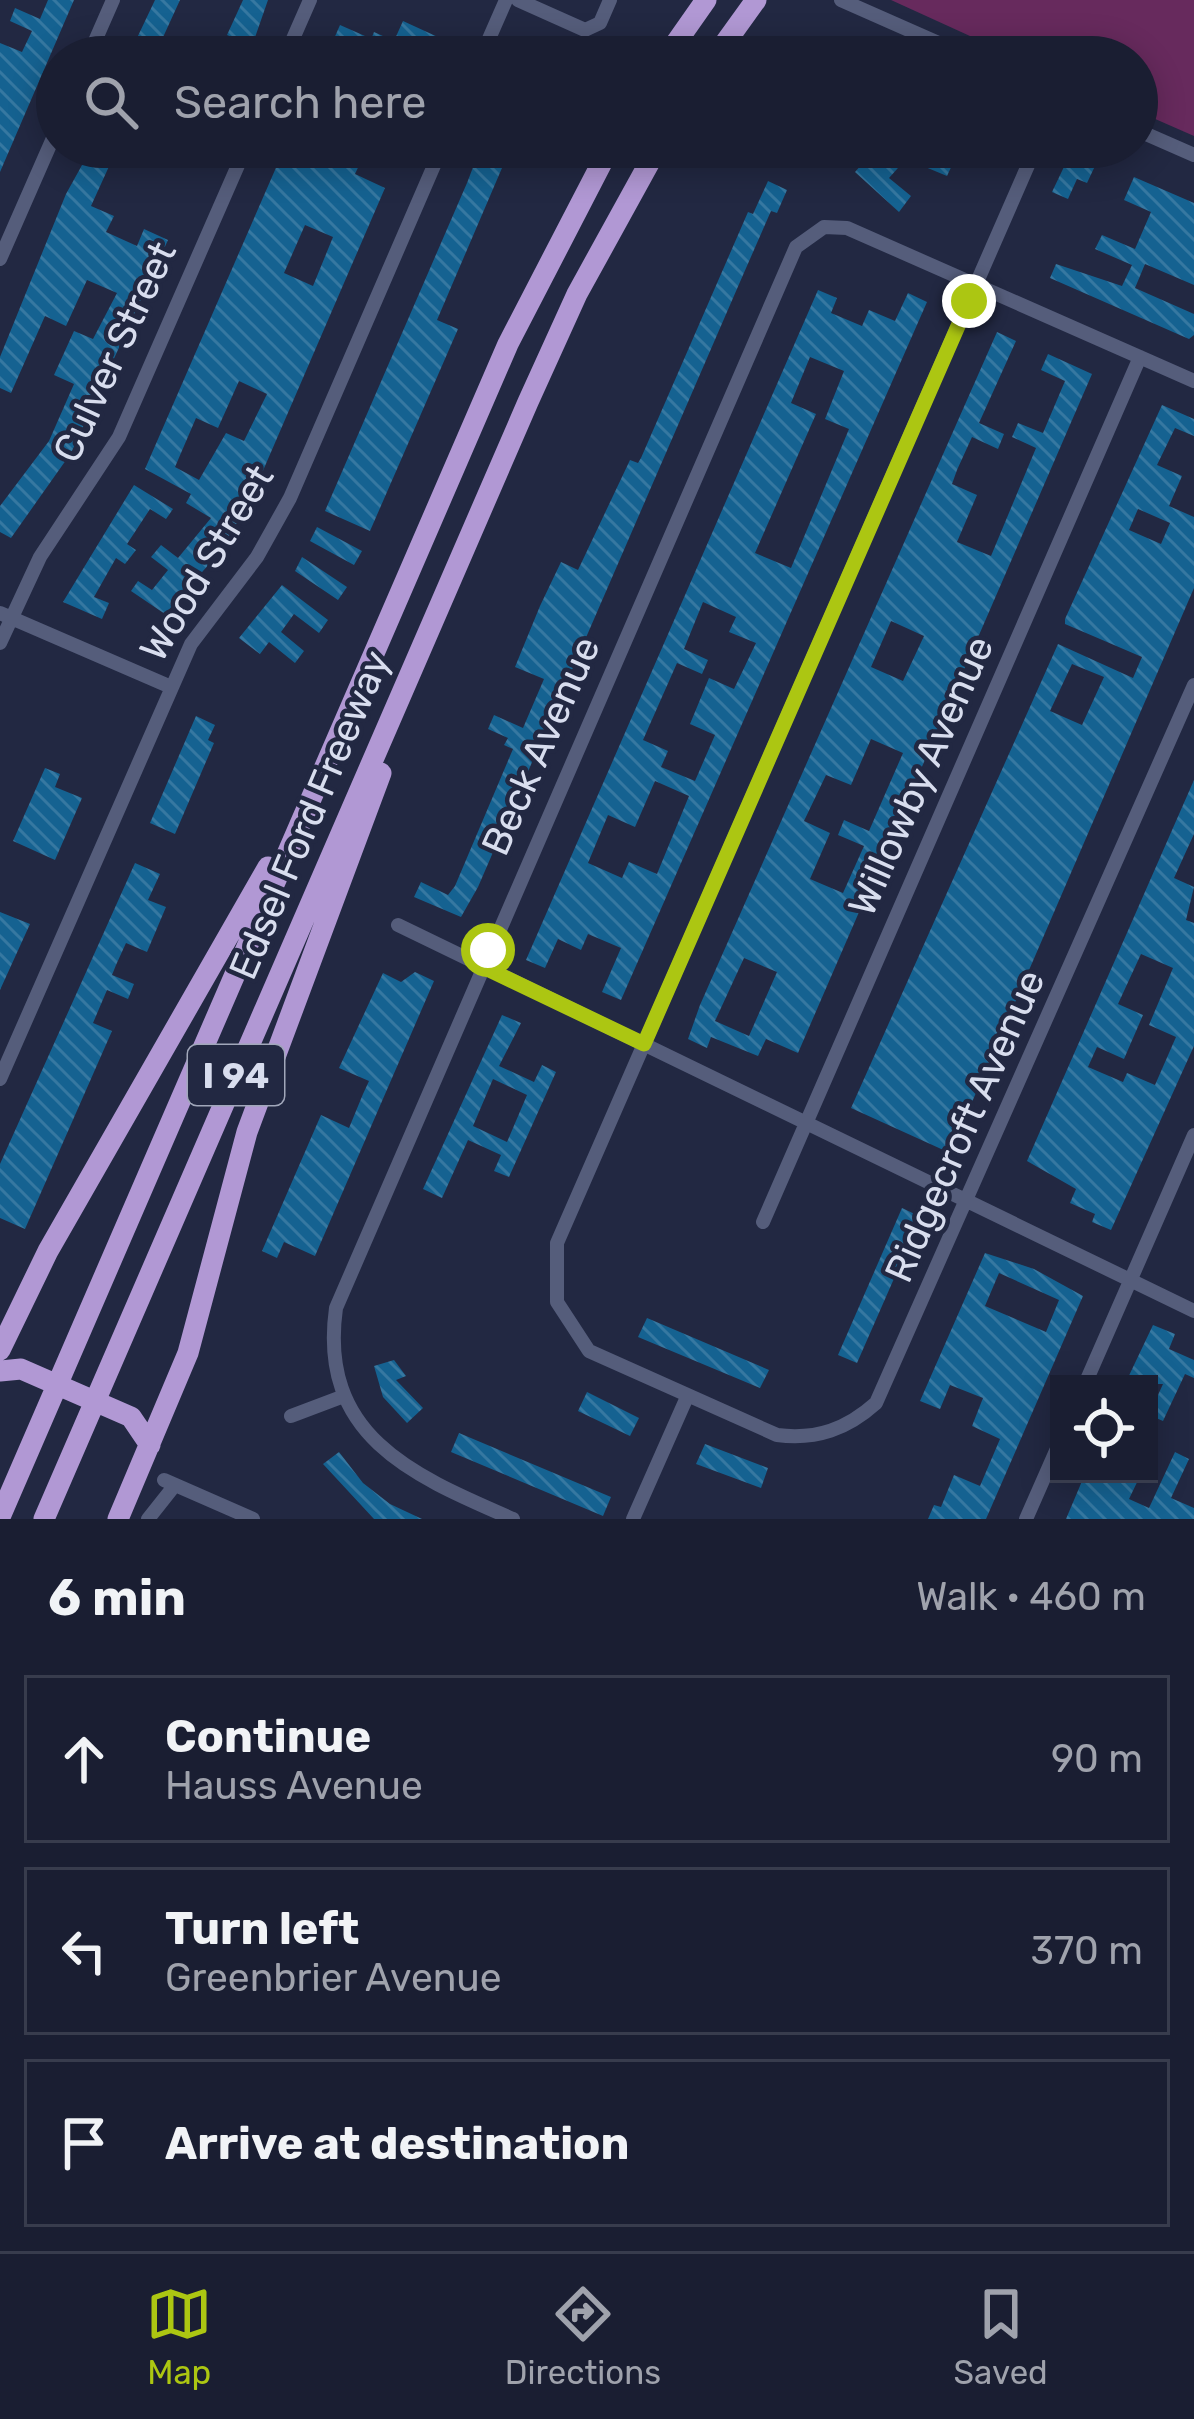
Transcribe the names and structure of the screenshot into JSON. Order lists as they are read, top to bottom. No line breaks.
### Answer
{"streets":{"highway":["Edsel Ford Freeway","I 94"],"street":["Culver Street","Wood Street","Beck Avenue","Willowby Avenue","Ridgecroft Avenue"]},"crossings":[["Beck Avenue","Willowby Avenue"],["Beck Avenue","Ridgecroft Avenue"]],"page":{"search":"Search here","heading":["6 min","Walk · 460 m"],"list":[["Continue","Hauss Avenue","90 m"],["Turn left","Greenbrier Avenue","370 m"],"Arrive at destination"],"nav":["Map","Directions","Saved"]}}
